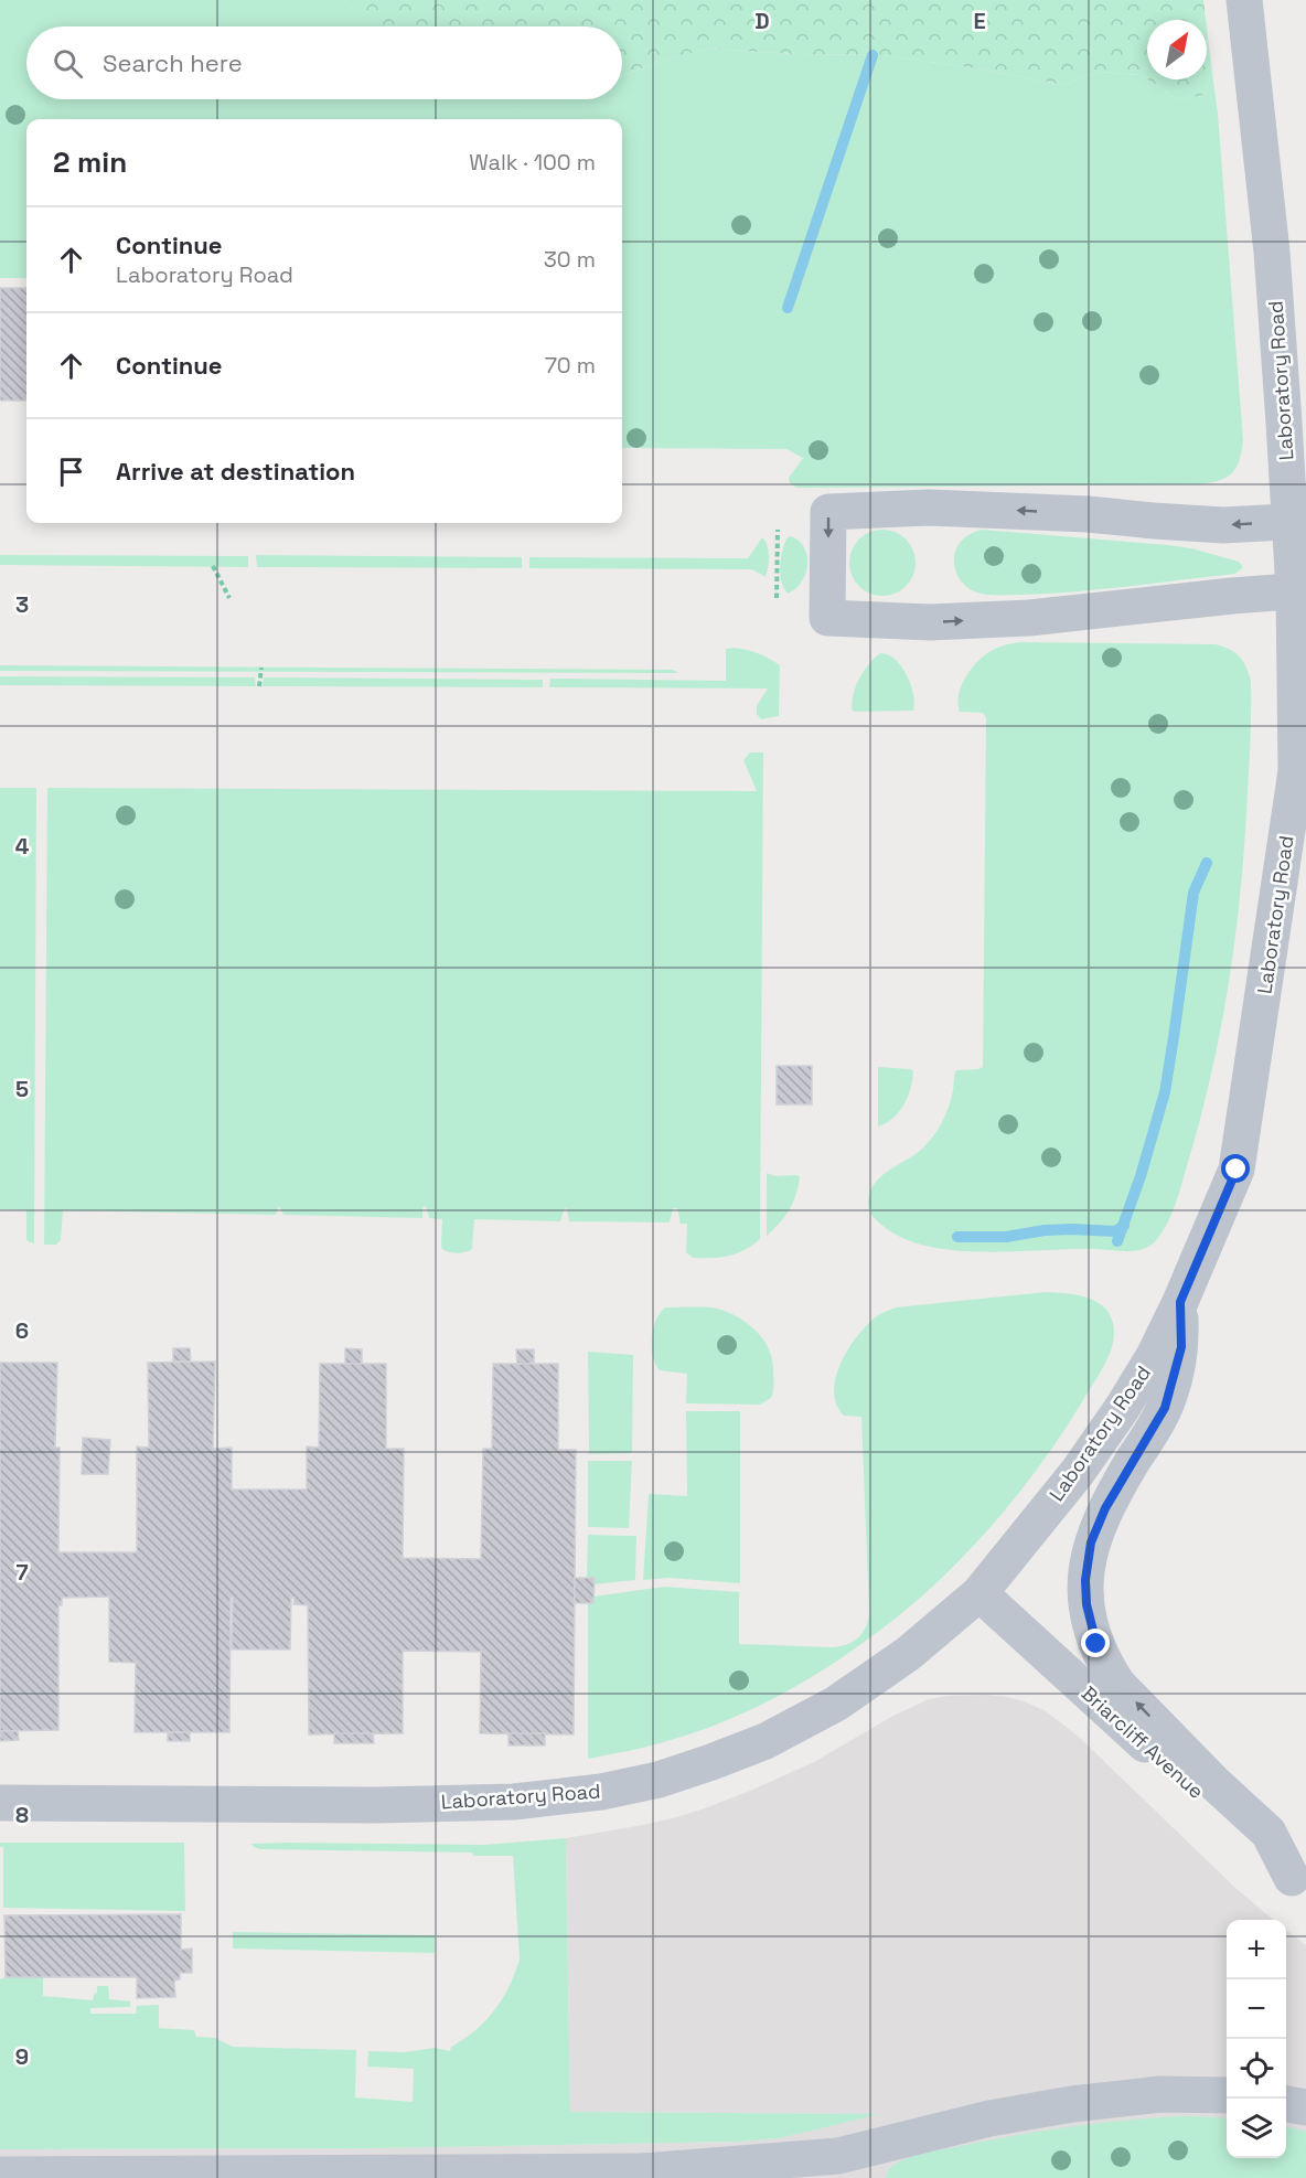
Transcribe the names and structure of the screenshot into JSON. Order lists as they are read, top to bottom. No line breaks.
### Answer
{"streets":{"street":["Laboratory Road","Briarcliff Avenue"]},"crossings":[["Laboratory Road","Briarcliff Avenue"]],"north":"top right","page":{"search":"Search here","heading":["2 min","Walk · 100 m"],"list":[["Continue","Laboratory Road","30 m"],["Continue","70 m"],"Arrive at destination"],"map_buttons":["+","−"]},"grid":{"columns":["D","E"],"rows":["3","4","5","6","7","8","9"]}}
